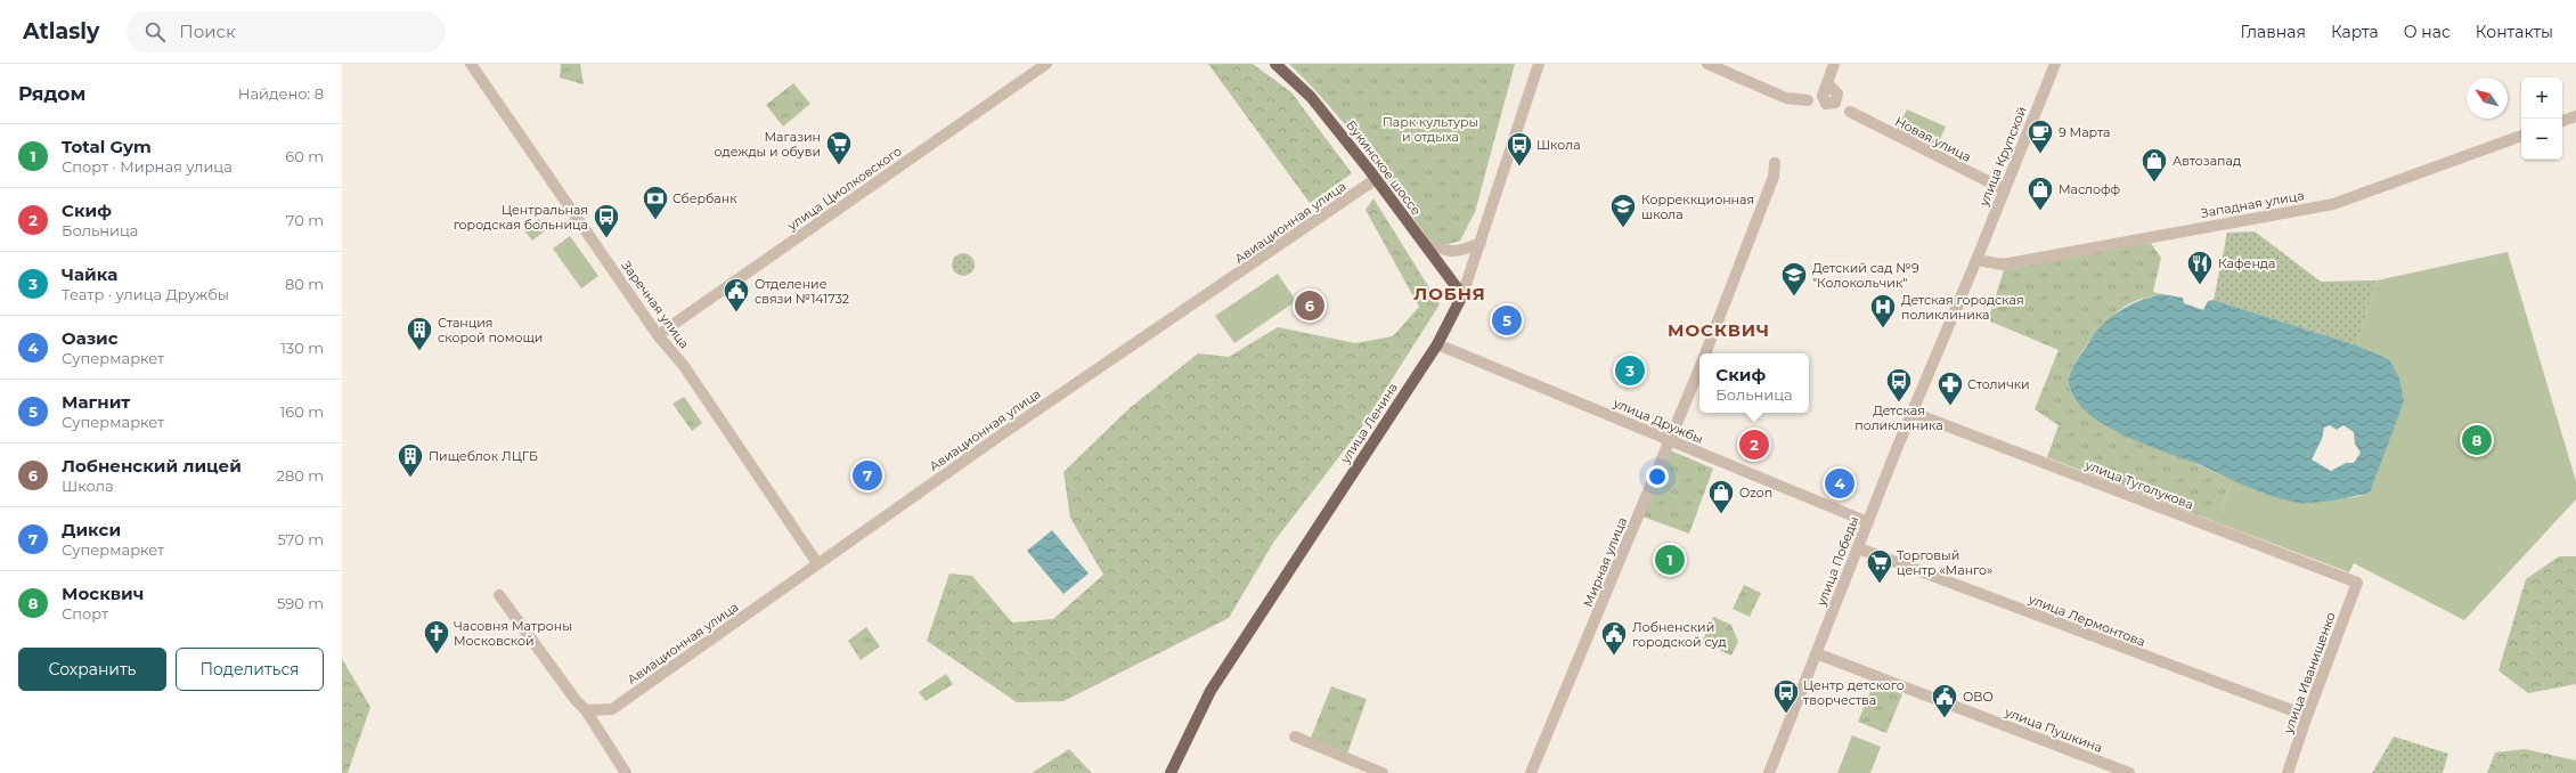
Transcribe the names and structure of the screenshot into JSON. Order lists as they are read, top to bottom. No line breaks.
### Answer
{"streets":{"main road":["Букинское шоссе","улица Ленина"],"street":["Новая улица","улица Крупской","улица Циолковского","Западная улица","Авиационная улица","Заречная улица","улица Дружбы","улица Туголукова","улица Победы","Мирная улица","улица Лермонтова","улица Иванищенко","улица Пушкина"]},"crossings":[["Новая улица","улица Крупской"],["улица Крупской","Западная улица"],["улица Крупской","улица Победы"],["Букинское шоссе","Авиационная улица"],["Букинское шоссе","улица Ленина"],["улица Циолковского","Заречная улица"],["Западная улица","улица Победы"],["Авиационная улица","Заречная улица"],["улица Дружбы","улица Ленина"],["улица Дружбы","улица Победы"],["улица Дружбы","Мирная улица"],["улица Туголукова","улица Победы"],["улица Туголукова","улица Иванищенко"],["улица Победы","улица Лермонтова"],["улица Победы","улица Пушкина"],["улица Лермонтова","улица Иванищенко"]],"districts":["ЛОБНЯ","МОСКВИЧ"],"parks":["Парк культуры и отдыха"],"places":{"cafe":["9 Марта"],"supermarket":["Магазин одежды и обуви","Торговый центр «Манго»"],"bus stop":["Школа","Центральная городская больница","Детская поликлиника","Центр детского творчества"],"shop":["Автозапад","Маслофф","Ozon"],"bank":["Сбербанк"],"school or university":["Корреккционная школа","Детский сад №9 \"Колокольчик\""],"restaurant":["Кафенда"],"public building":["Отделение связи №141732","Лобненский городской суд","ОВО"],"hospital":["Детская городская поликлиника"],"building":["Станция скорой помощи","Пищеблок ЛЦГБ"],"pharmacy":["Столички"],"church":["Часовня Матроны Московской"]},"north":"top left","page":{"header":"Atlasly","search":"Поиск","nav":["Главная","Карта","О нас","Контакты"],"heading":["Рядом","Найдено: 8"],"map_buttons":["+","−"],"list":[{"mark":"1","name":"Total Gym","note":"Спорт · Мирная улица","value":"60 m"},{"mark":"2","name":"Скиф","note":"Больница","value":"70 m"},{"mark":"3","name":"Чайка","note":"Театр · улица Дружбы","value":"80 m"},{"mark":"4","name":"Оазис","note":"Супермаркет","value":"130 m"},{"mark":"5","name":"Магнит","note":"Супермаркет","value":"160 m"},{"mark":"6","name":"Лобненский лицей","note":"Школа","value":"280 m"},{"mark":"7","name":"Дикси","note":"Супермаркет","value":"570 m"},{"mark":"8","name":"Москвич","note":"Спорт","value":"590 m"}],"pins":["6","5","3","8","2","7","4","1"],"popup":["Скиф","Больница"],"buttons":["Сохранить","Поделиться"]}}
